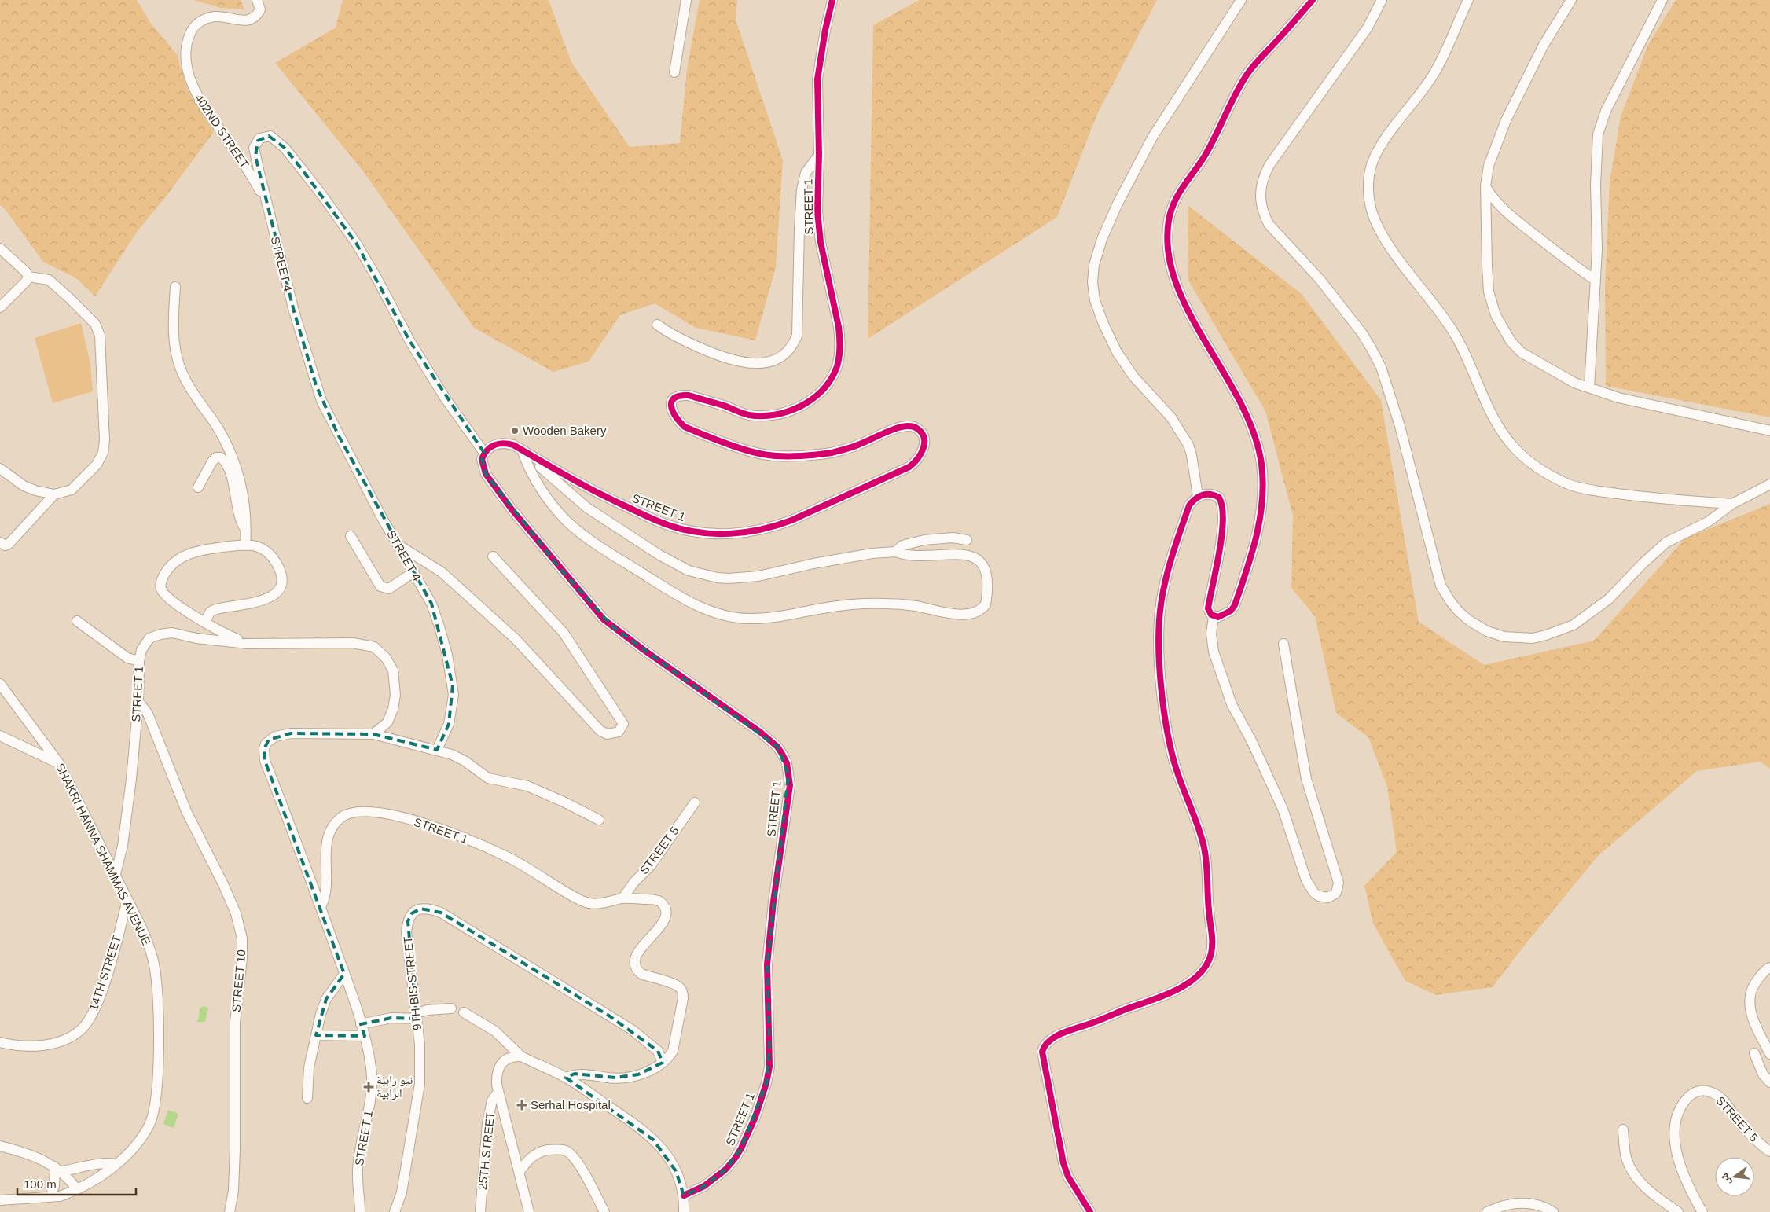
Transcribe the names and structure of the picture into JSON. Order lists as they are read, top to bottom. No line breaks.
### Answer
{"streets":{"street":["402ND STREET","STREET 1","STREET 4","STREET 5","SHAKRI HANNA SHAMMAS AVENUE","14TH STREET","STREET 10","9TH BIS STREET","25TH STREET"]},"crossings":[["402ND STREET","STREET 4"],["STREET 1","STREET 4"],["STREET 1","STREET 5"],["STREET 1","SHAKRI HANNA SHAMMAS AVENUE"],["STREET 1","STREET 10"],["STREET 1","9TH BIS STREET"],["SHAKRI HANNA SHAMMAS AVENUE","14TH STREET"]],"places":{"other":["Wooden Bakery"],"health":["نيو رابية الرابية","Serhal Hospital"]},"scale_bar":"100 m","north":"left"}
